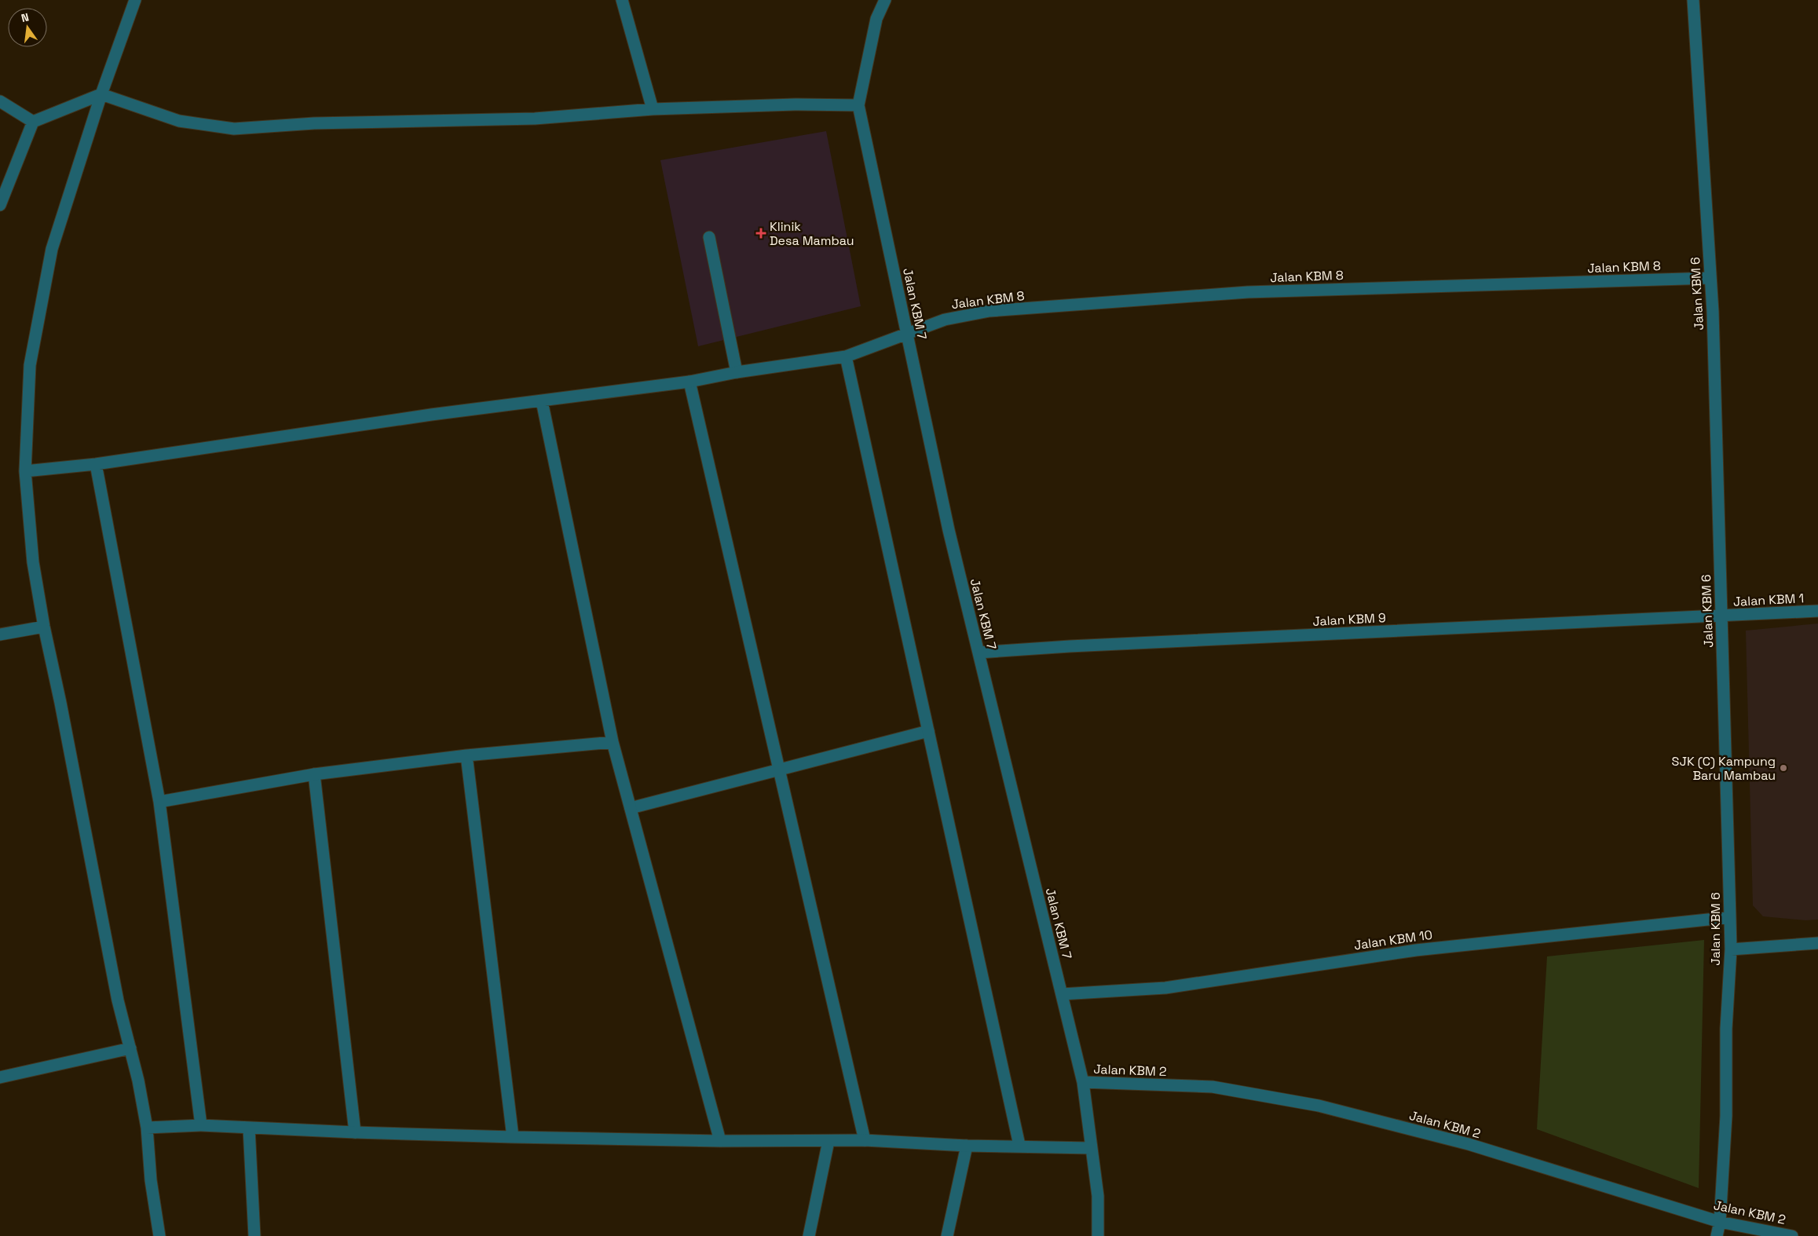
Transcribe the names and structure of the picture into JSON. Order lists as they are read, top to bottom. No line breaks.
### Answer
{"streets":{"street":["Jalan KBM 8","Jalan KBM 6","Jalan KBM 7","Jalan KBM 1","Jalan KBM 9","Jalan KBM 10","Jalan KBM 2"]},"crossings":[["Jalan KBM 8","Jalan KBM 6"],["Jalan KBM 8","Jalan KBM 7"],["Jalan KBM 6","Jalan KBM 1"],["Jalan KBM 6","Jalan KBM 9"],["Jalan KBM 6","Jalan KBM 10"],["Jalan KBM 6","Jalan KBM 2"],["Jalan KBM 7","Jalan KBM 9"],["Jalan KBM 7","Jalan KBM 10"],["Jalan KBM 7","Jalan KBM 2"],["Jalan KBM 1","Jalan KBM 9"]],"places":{"health":["Klinik Desa Mambau"],"other":["SJK (C) Kampung Baru Mambau"]},"north":"top"}
